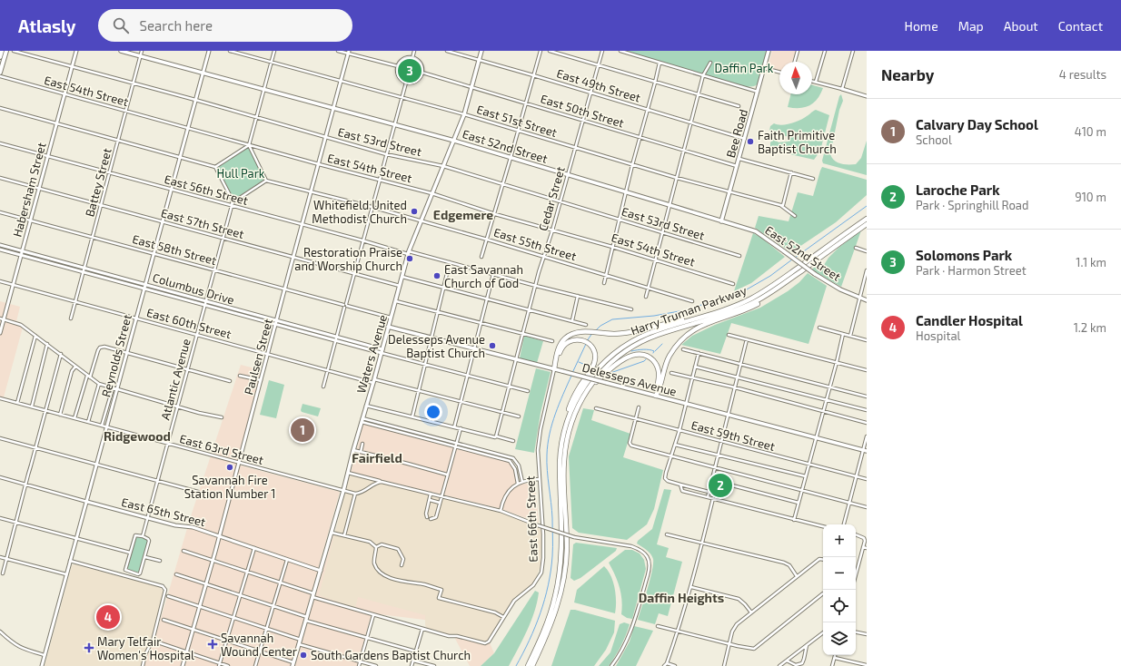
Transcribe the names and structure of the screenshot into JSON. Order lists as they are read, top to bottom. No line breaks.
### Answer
{"streets":{"highway":["Harry Truman Parkway"],"main road":["Bee Road","East 52nd Street","Waters Avenue","Delesseps Avenue"],"street":["East 49th Street","East 54th Street","East 50th Street","East 51st Street","East 53rd Street","Battey Street","Habersham Street","East 56th Street","Cedar Street","East 57th Street","East 55th Street","East 58th Street","Columbus Drive","East 60th Street","Reynolds Street","Paulsen Street","Atlantic Avenue","East 59th Street","East 63rd Street","East 65th Street","East 66th Street"]},"crossings":[["East 49th Street","Bee Road"],["East 49th Street","Cedar Street"],["East 49th Street","Waters Avenue"],["East 54th Street","Battey Street"],["East 54th Street","Habersham Street"],["East 54th Street","Cedar Street"],["East 54th Street","Waters Avenue"],["East 54th Street","Reynolds Street"],["East 54th Street","Paulsen Street"],["East 50th Street","Bee Road"],["East 50th Street","Cedar Street"],["East 50th Street","Waters Avenue"],["East 51st Street","Bee Road"],["East 51st Street","Cedar Street"],["East 51st Street","Waters Avenue"],["East 51st Street","Paulsen Street"],["Bee Road","East 52nd Street"],["East 53rd Street","Battey Street"],["East 53rd Street","Habersham Street"],["East 53rd Street","Cedar Street"],["East 53rd Street","Waters Avenue"],["East 53rd Street","Reynolds Street"],["East 53rd Street","Paulsen Street"],["East 52nd Street","Battey Street"],["East 52nd Street","Cedar Street"],["East 52nd Street","Waters Avenue"],["East 52nd Street","Reynolds Street"],["East 52nd Street","Paulsen Street"],["Battey Street","East 56th Street"],["Battey Street","East 57th Street"],["Battey Street","East 58th Street"],["Battey Street","Columbus Drive"],["Battey Street","East 60th Street"],["Habersham Street","East 56th Street"],["Habersham Street","East 57th Street"],["Habersham Street","East 58th Street"],["Habersham Street","Columbus Drive"],["Habersham Street","East 60th Street"],["East 56th Street","Cedar Street"],["East 56th Street","Waters Avenue"],["East 56th Street","Reynolds Street"],["East 56th Street","Paulsen Street"],["East 56th Street","Atlantic Avenue"],["Cedar Street","East 55th Street"],["Cedar Street","East 60th Street"],["Cedar Street","Delesseps Avenue"],["East 57th Street","Waters Avenue"],["East 57th Street","Reynolds Street"],["East 57th Street","Paulsen Street"],["East 57th Street","Atlantic Avenue"],["East 55th Street","Waters Avenue"],["East 55th Street","Paulsen Street"],["East 58th Street","Waters Avenue"],["East 58th Street","Reynolds Street"],["East 58th Street","Paulsen Street"],["East 58th Street","Atlantic Avenue"],["Columbus Drive","Waters Avenue"],["Columbus Drive","Reynolds Street"],["Columbus Drive","Paulsen Street"],["Columbus Drive","Atlantic Avenue"],["East 60th Street","Waters Avenue"],["East 60th Street","Reynolds Street"],["East 60th Street","Paulsen Street"],["East 60th Street","Atlantic Avenue"],["Waters Avenue","Delesseps Avenue"],["Waters Avenue","East 63rd Street"],["Waters Avenue","East 65th Street"],["Waters Avenue","East 66th Street"],["Reynolds Street","East 63rd Street"],["Reynolds Street","East 65th Street"],["Paulsen Street","East 63rd Street"],["Paulsen Street","East 65th Street"],["Paulsen Street","East 66th Street"],["Atlantic Avenue","East 63rd Street"],["Atlantic Avenue","East 65th Street"],["Delesseps Avenue","East 66th Street"]],"districts":["Edgemere","Ridgewood","Fairfield","Daffin Heights"],"parks":["Daffin Park","Hull Park"],"places":{"other":["Faith Primitive Baptist Church","Whitefield United Methodist Church","Restoration Praise and Worship Church","East Savannah Church of God","Delesseps Avenue Baptist Church","Savannah Fire Station Number 1","South Gardens Baptist Church"],"health":["Savannah Wound Center","Mary Telfair Women's Hospital"]},"north":"top","page":{"header":"Atlasly","search":"Search here","nav":["Home","Map","About","Contact"],"heading":["Nearby","4 results"],"pins":["3","1","2","4"],"list":[{"mark":"1","name":"Calvary Day School","note":"School","value":"410 m"},{"mark":"2","name":"Laroche Park","note":"Park · Springhill Road","value":"910 m"},{"mark":"3","name":"Solomons Park","note":"Park · Harmon Street","value":"1.1 km"},{"mark":"4","name":"Candler Hospital","note":"Hospital","value":"1.2 km"}],"map_buttons":["+","−"]}}
